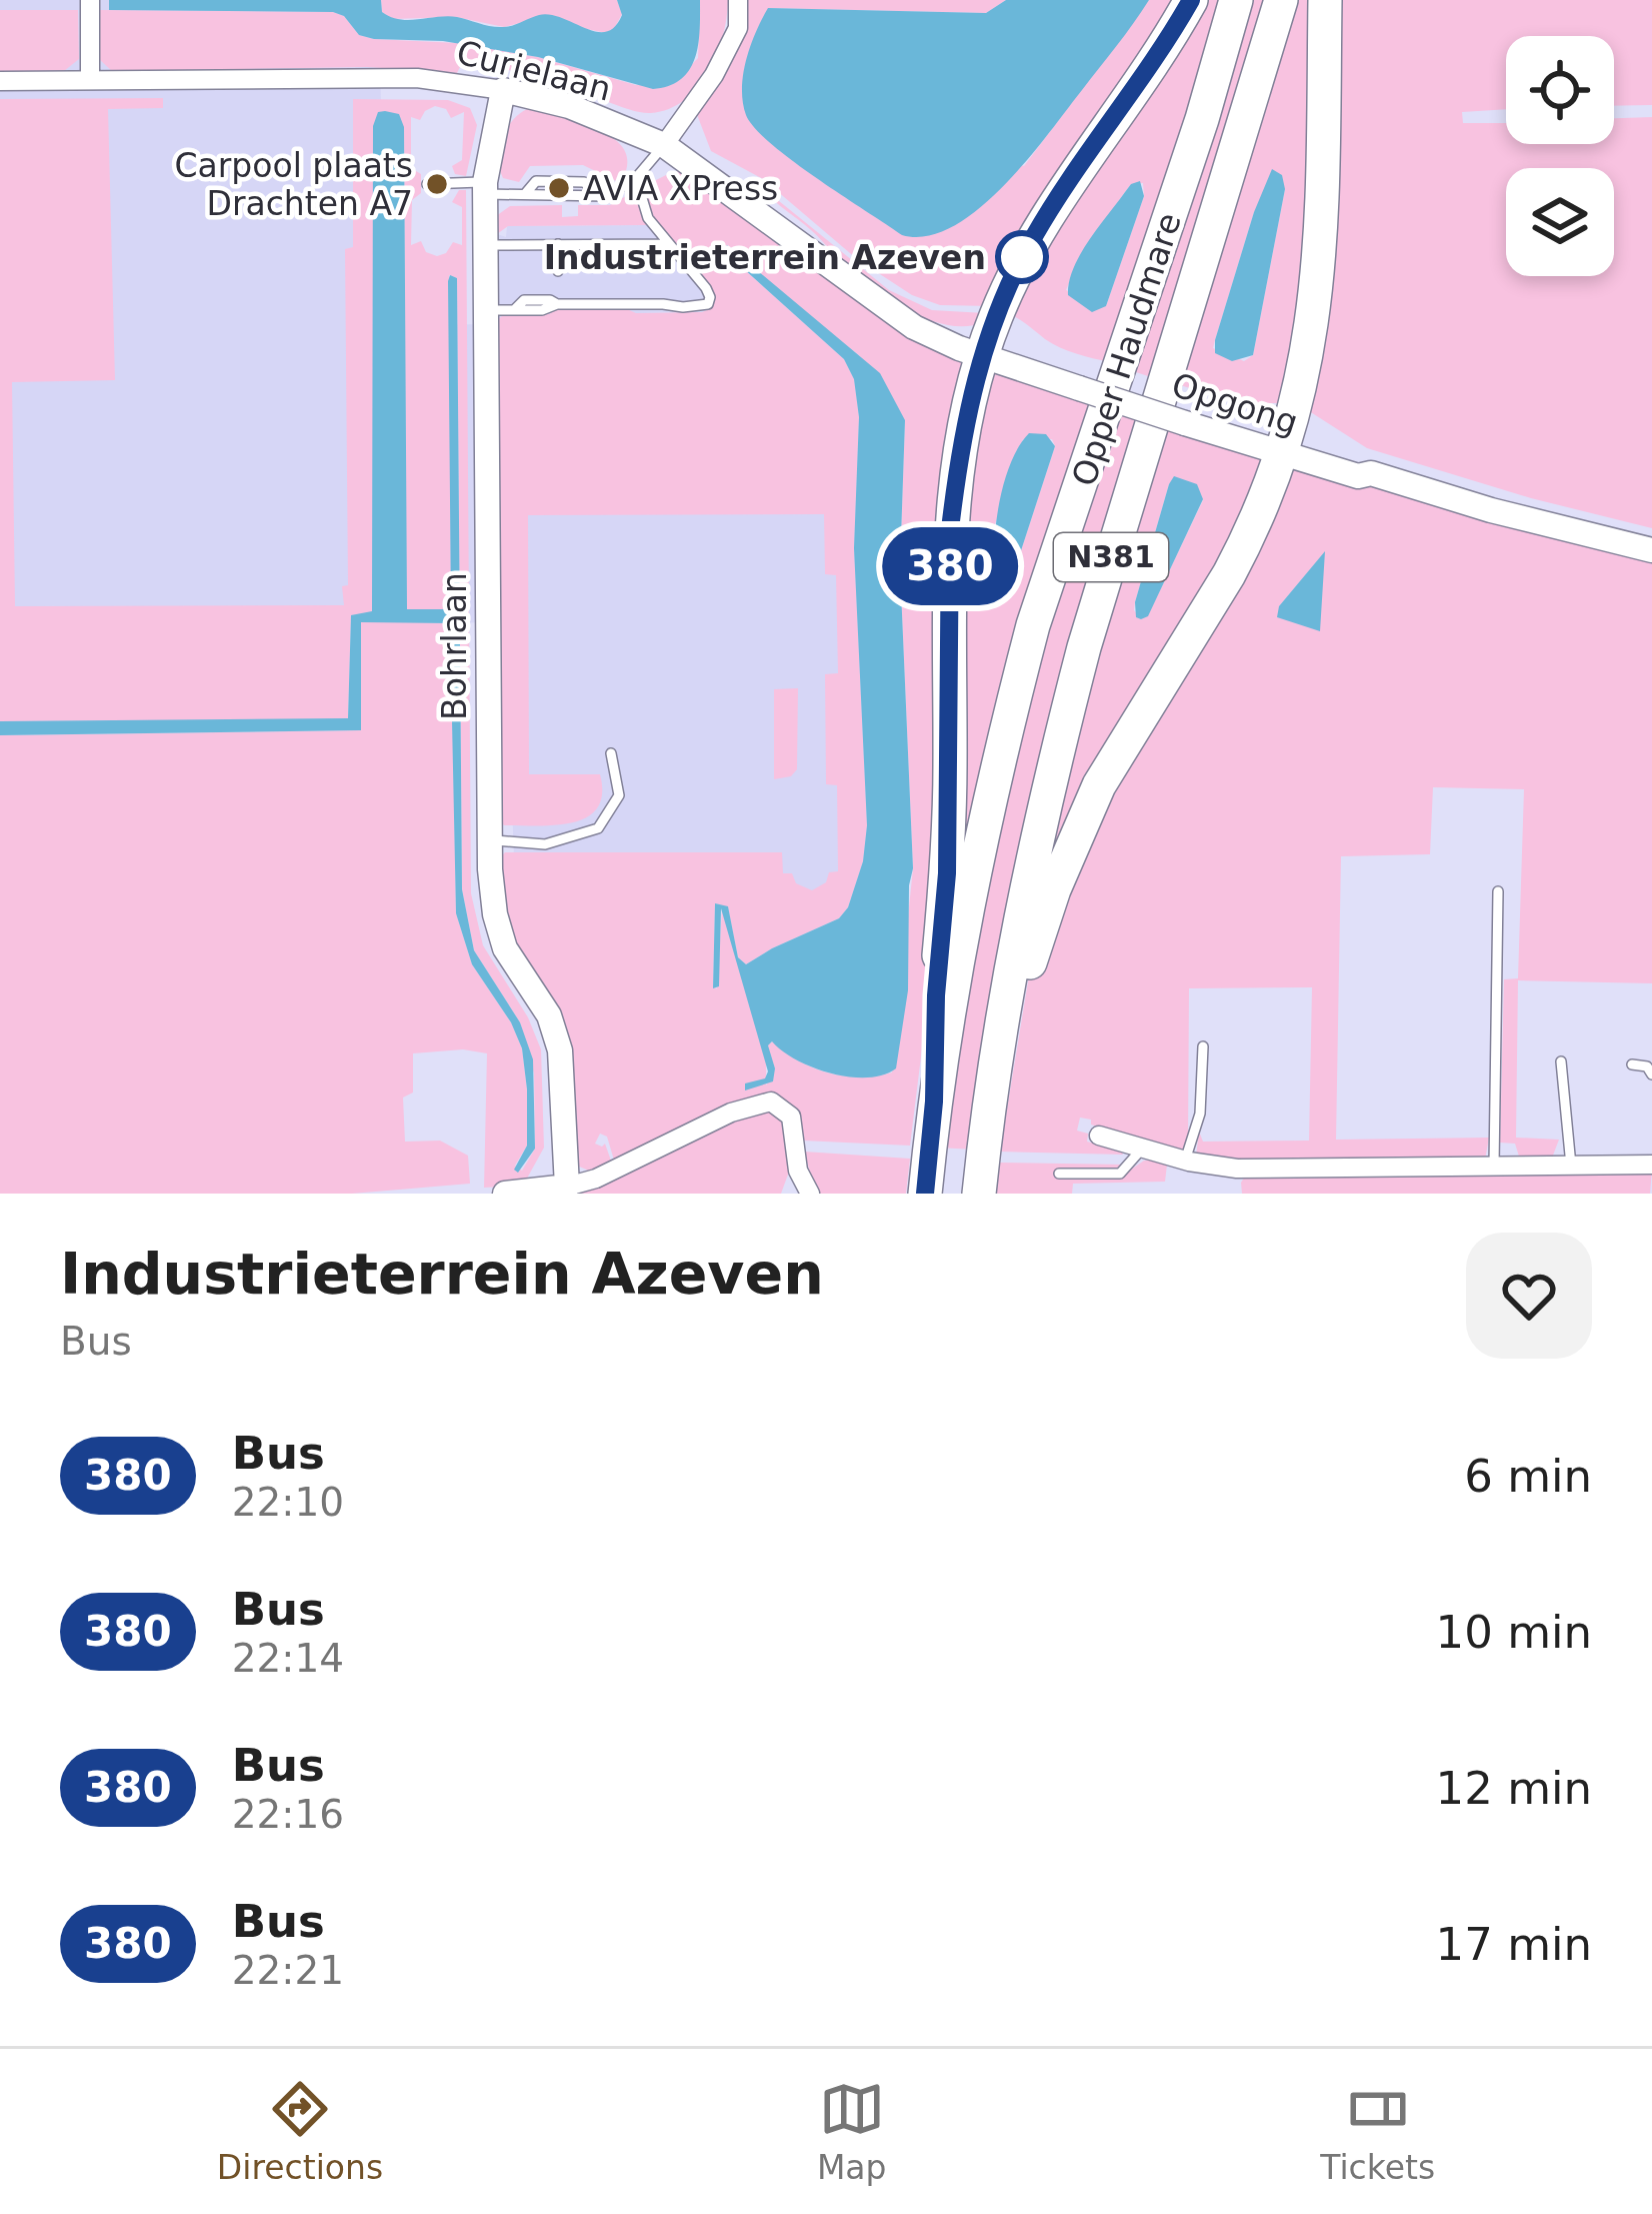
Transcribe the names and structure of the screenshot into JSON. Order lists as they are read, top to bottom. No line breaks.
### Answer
{"streets":{"highway":["Opper Haudmare","N381"],"main road":["Curielaan","Opgong","Bohrlaan"]},"crossings":[["Curielaan","Opgong"],["Curielaan","N381"],["Curielaan","Bohrlaan"],["Opper Haudmare","N381"],["Opgong","N381"]],"places":["Carpool plaats Drachten A7","AVIA XPress","Industrieterrein Azeven"],"lines":["bus line 380"],"page":{"on_map":"380","heading":["Industrieterrein Azeven","Bus"],"list":[{"mark":"380","name":"Bus","note":"22:10","value":"6 min"},{"mark":"380","name":"Bus","note":"22:14","value":"10 min"},{"mark":"380","name":"Bus","note":"22:16","value":"12 min"},{"mark":"380","name":"Bus","note":"22:21","value":"17 min"}],"tabs":["Directions","Map","Tickets"]}}
